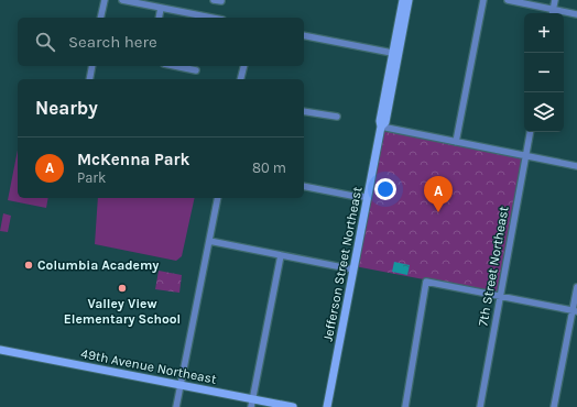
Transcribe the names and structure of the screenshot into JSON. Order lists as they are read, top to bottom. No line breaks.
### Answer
{"streets":{"street":["Jefferson Street Northeast","7th Street Northeast","49th Avenue Northeast"]},"places":["Columbia Academy","Valley View Elementary School"],"page":{"map_buttons":["+","−"],"search":"Search here","heading":"Nearby","list":[{"mark":"A","name":"McKenna Park","note":"Park","value":"80 m"}],"pins":"A"}}
